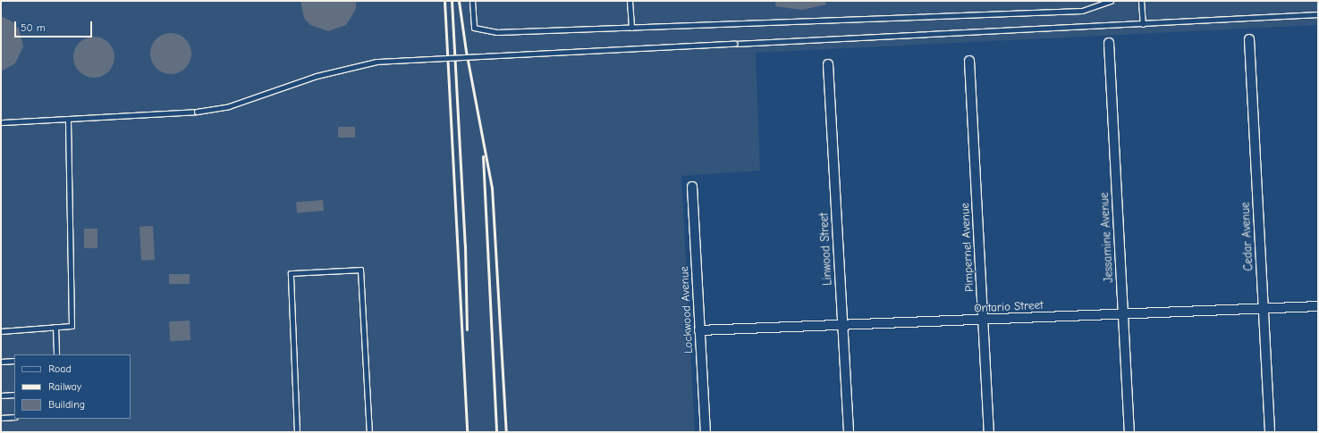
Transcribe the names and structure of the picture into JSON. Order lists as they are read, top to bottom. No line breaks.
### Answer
{"streets":{"street":["Cedar Avenue","Jessamine Avenue","Pimpernel Avenue","Linwood Street","Ontario Street","Lockwood Avenue"]},"crossings":[["Cedar Avenue","Ontario Street"],["Jessamine Avenue","Ontario Street"],["Pimpernel Avenue","Ontario Street"],["Linwood Street","Ontario Street"],["Ontario Street","Lockwood Avenue"]],"legend":["Road","Railway","Building"],"scale_bar":"50 m"}
